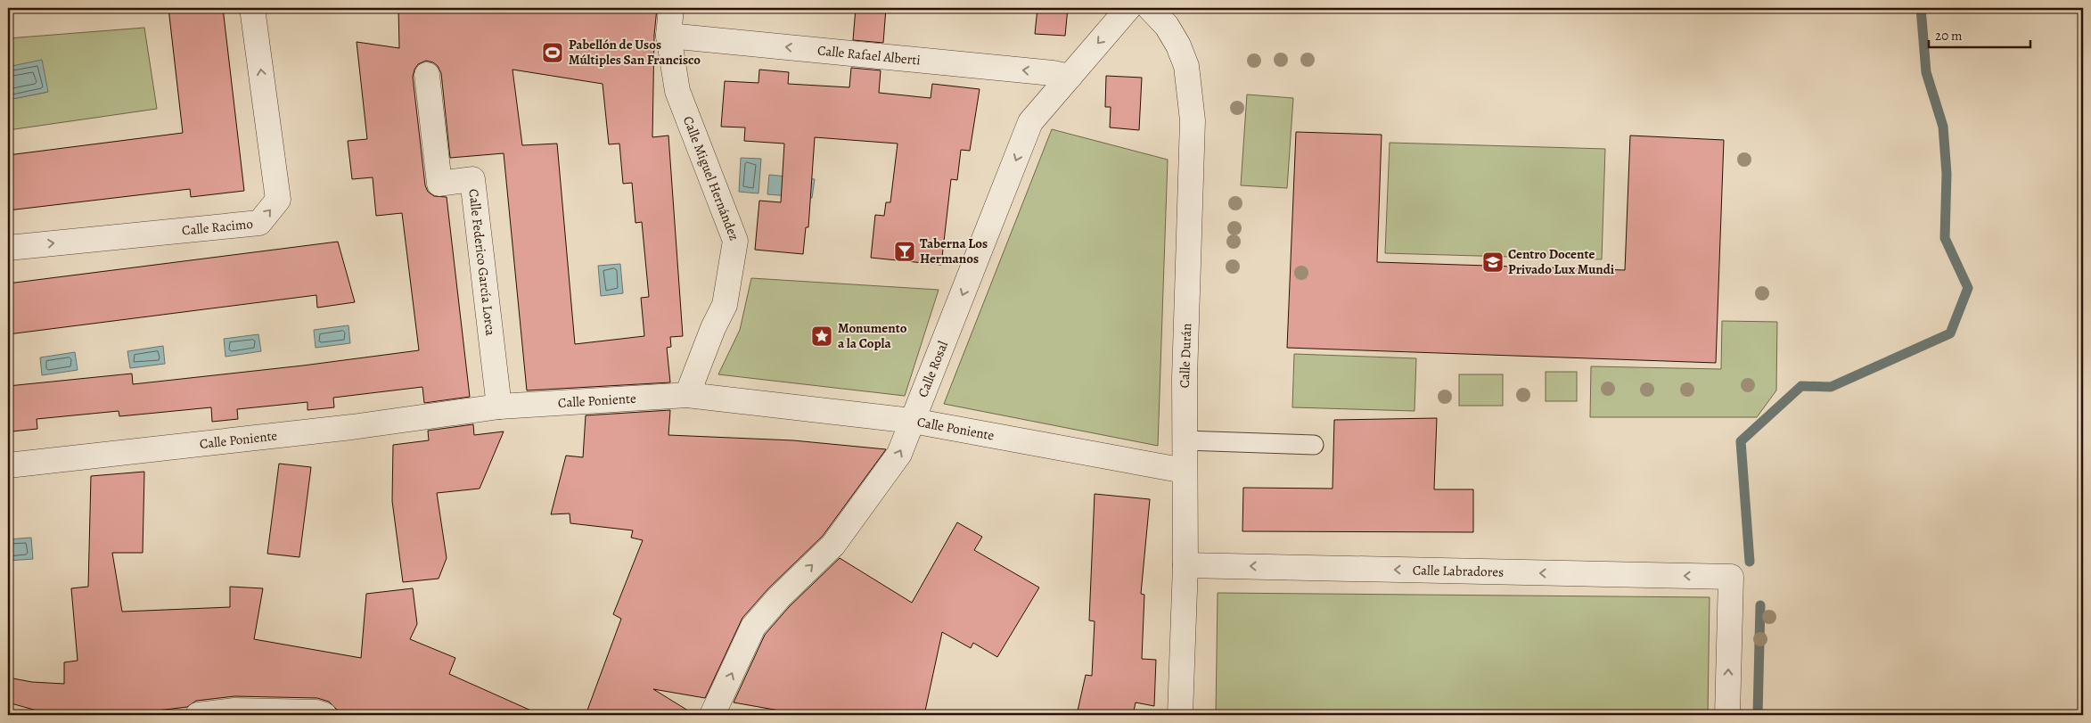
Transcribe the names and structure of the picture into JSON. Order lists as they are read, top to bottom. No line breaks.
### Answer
{"streets":{"street":["Calle Rafael Alberti","Calle Miguel Hernández","Calle Racimo","Calle Federico García Lorca","Calle Durán","Calle Rosal","Calle Poniente","Calle Labradores"]},"crossings":[["Calle Rafael Alberti","Calle Miguel Hernández"],["Calle Rafael Alberti","Calle Rosal"],["Calle Miguel Hernández","Calle Poniente"],["Calle Federico García Lorca","Calle Poniente"],["Calle Durán","Calle Poniente"],["Calle Durán","Calle Labradores"],["Calle Rosal","Calle Poniente"]],"one_way":["Calle Rafael Alberti","Calle Labradores"],"places":{"sports":["Pabellón de Usos Múltiples San Francisco"],"bar":["Taberna Los Hermanos"],"school or university":["Centro Docente Privado Lux Mundi"],"place":["Monumento a la Copla"]},"scale_bar":"20 m"}
